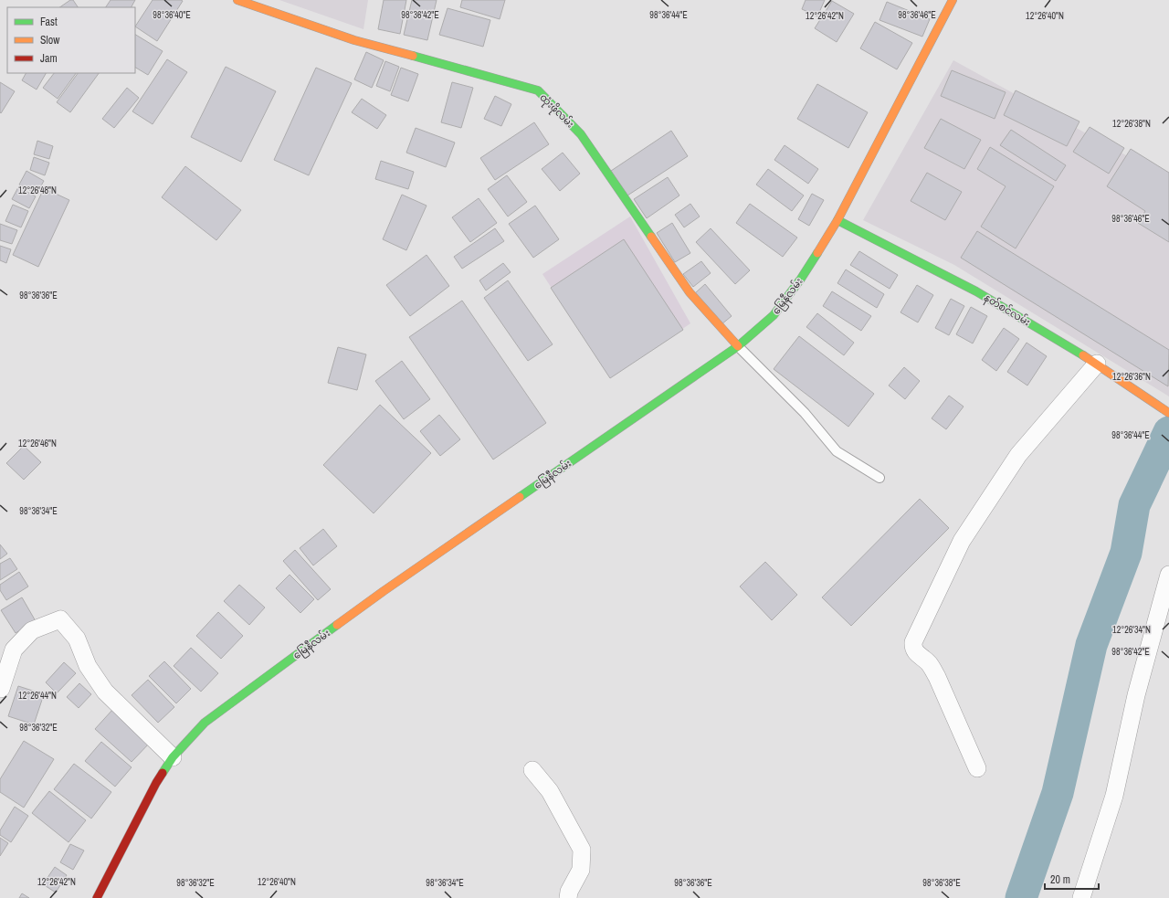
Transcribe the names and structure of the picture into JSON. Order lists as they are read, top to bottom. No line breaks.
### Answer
{"streets":{"main road":["ထုံးဖိုလမ်း","မြေနီလမ်း","နတ်စင်လမ်း"]},"crossings":[["ထုံးဖိုလမ်း","မြေနီလမ်း"],["မြေနီလမ်း","နတ်စင်လမ်း"]],"legend":["Fast","Slow","Jam"],"scale_bar":"20 m","coordinates":["98°36'40\"E","98°36'44\"E","98°36'42\"E","98°36'46\"E","12°26'42\"N","12°26'40\"N","12°26'38\"N","12°26'48\"N","98°36'36\"E","12°26'36\"N","12°26'46\"N","98°36'34\"E","12°26'34\"N","12°26'44\"N","98°36'32\"E","98°36'38\"E"]}
